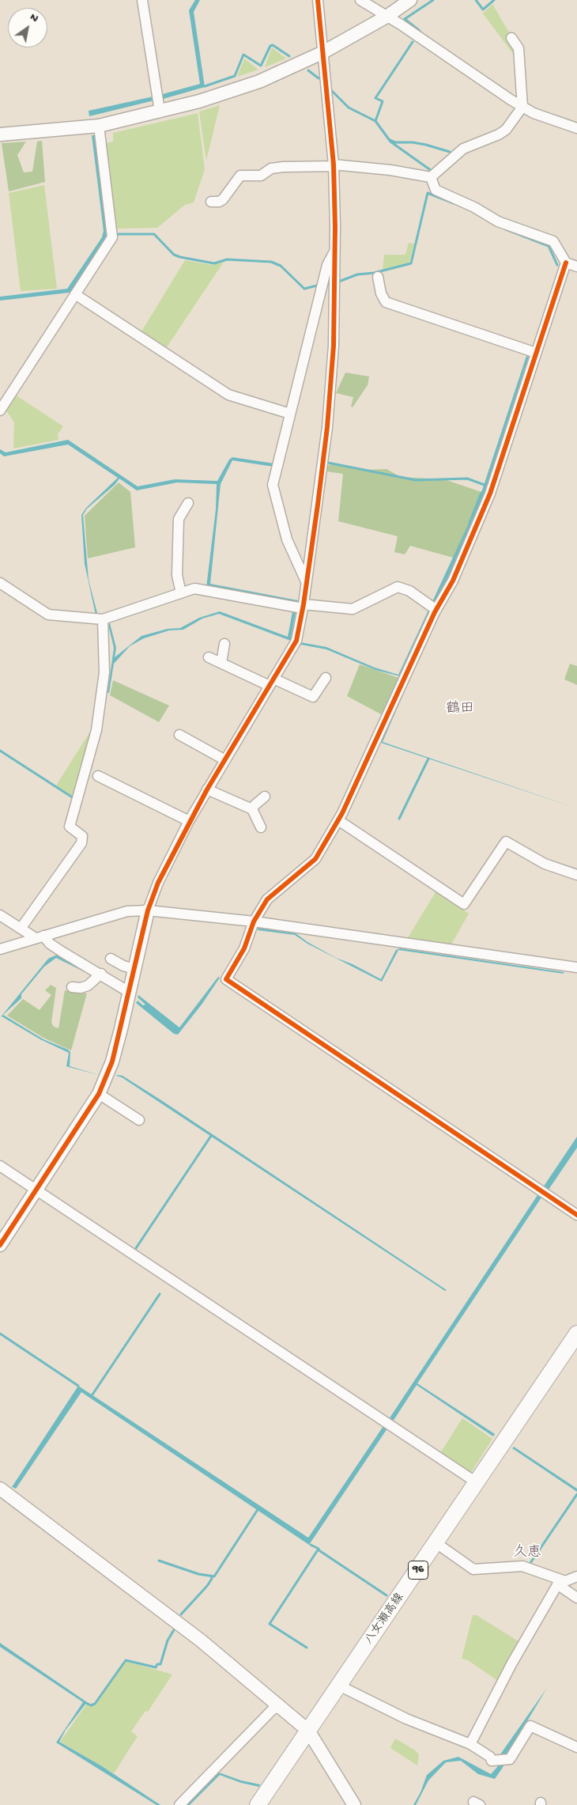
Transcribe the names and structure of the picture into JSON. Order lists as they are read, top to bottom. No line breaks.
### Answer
{"streets":{"main road":["96","八女瀬高線"]},"districts":["鶴田","久恵"],"north":"top right"}
